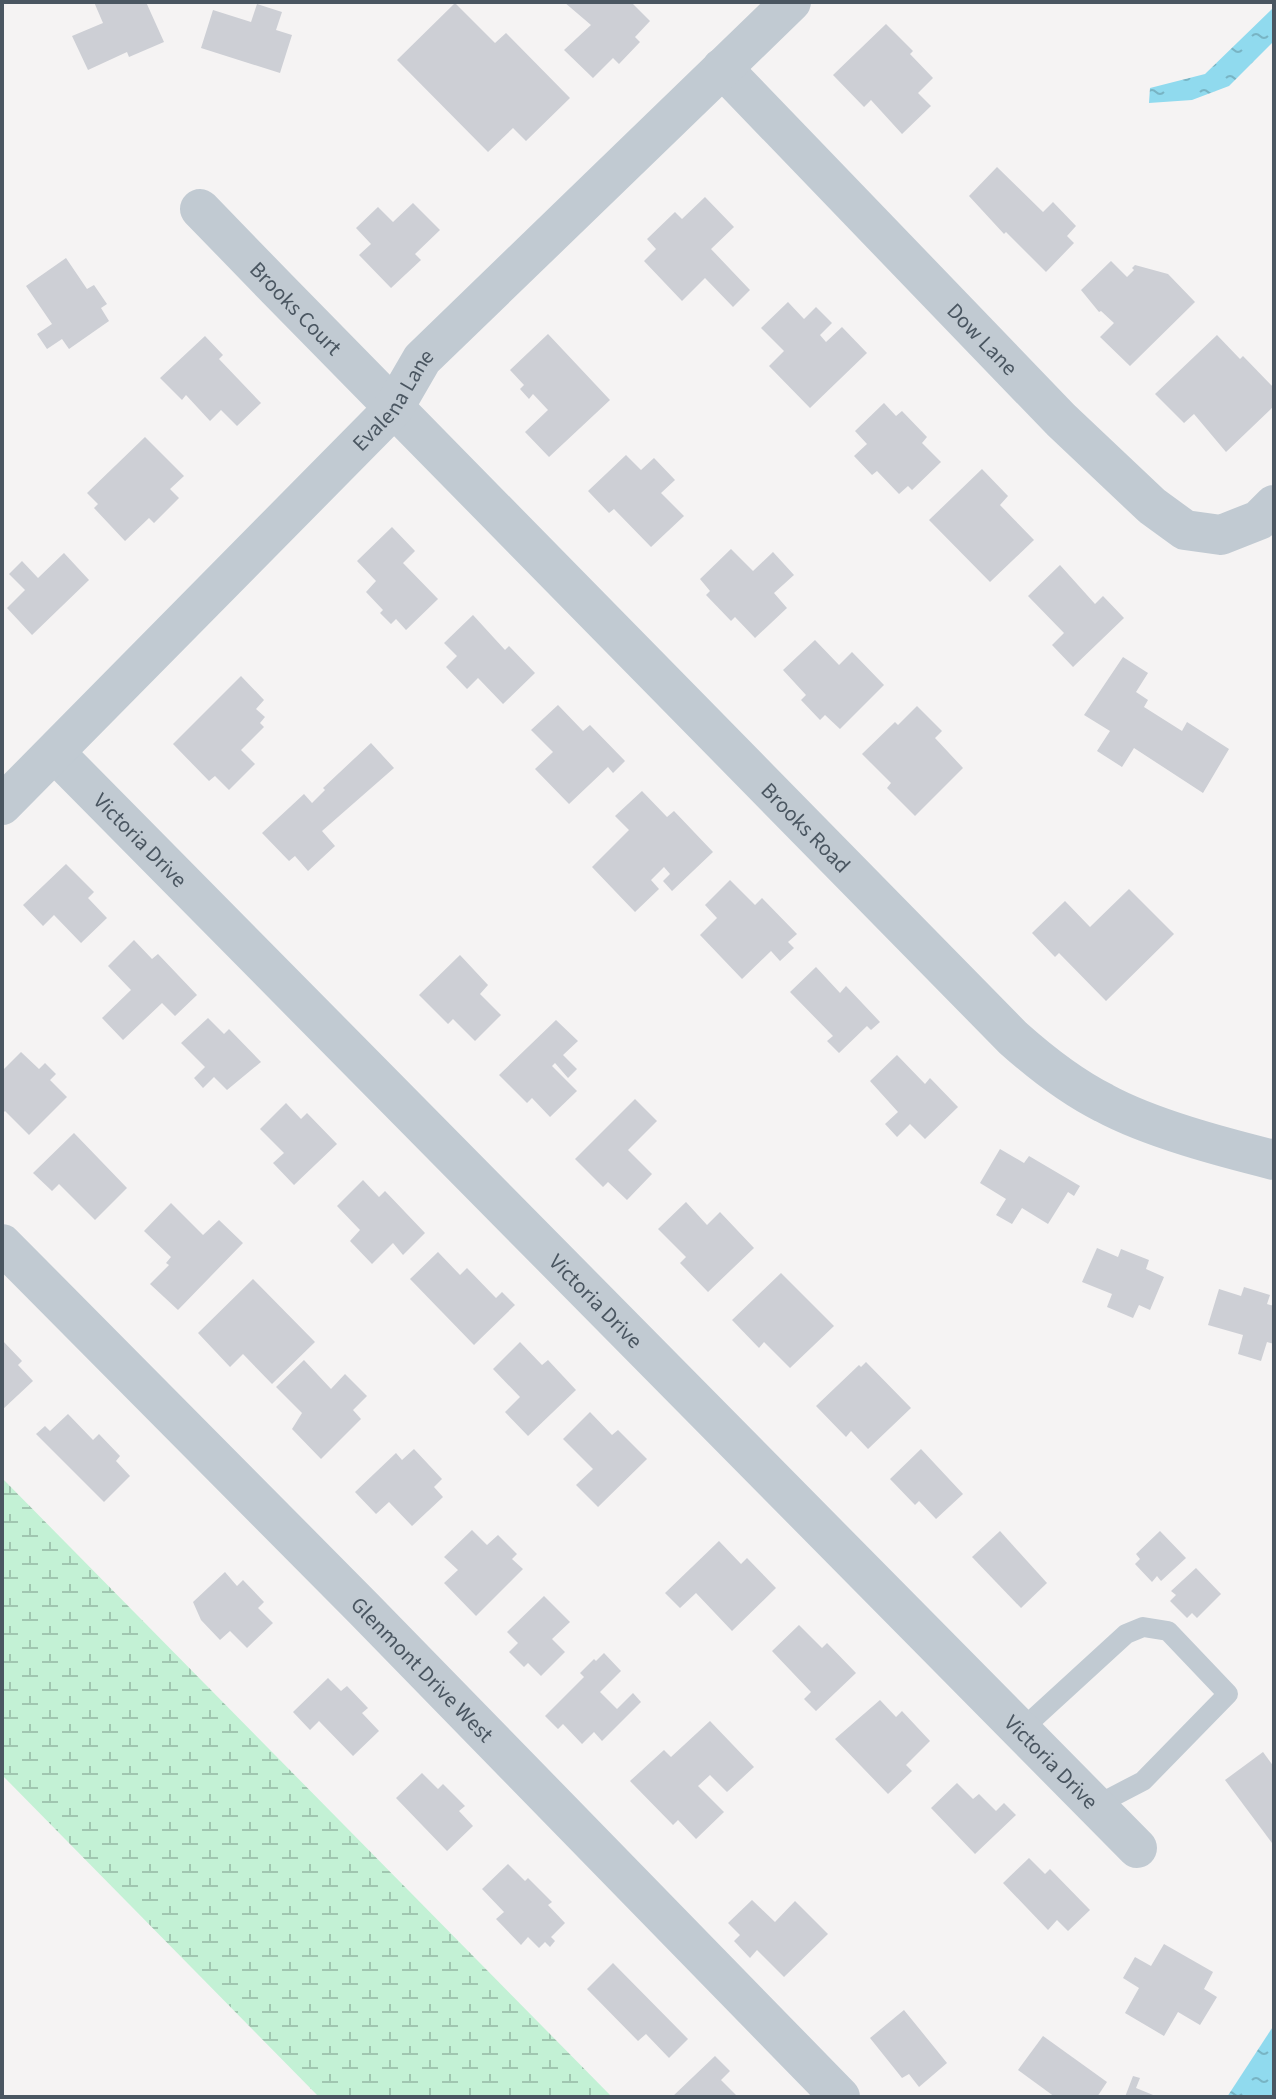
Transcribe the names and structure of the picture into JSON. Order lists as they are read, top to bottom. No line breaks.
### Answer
{"streets":{"street":["Brooks Court","Dow Lane","Evalena Lane","Brooks Road","Victoria Drive","Glenmont Drive West"]},"crossings":[["Brooks Court","Evalena Lane"],["Brooks Court","Brooks Road"],["Dow Lane","Evalena Lane"],["Evalena Lane","Brooks Road"],["Evalena Lane","Victoria Drive"]]}
